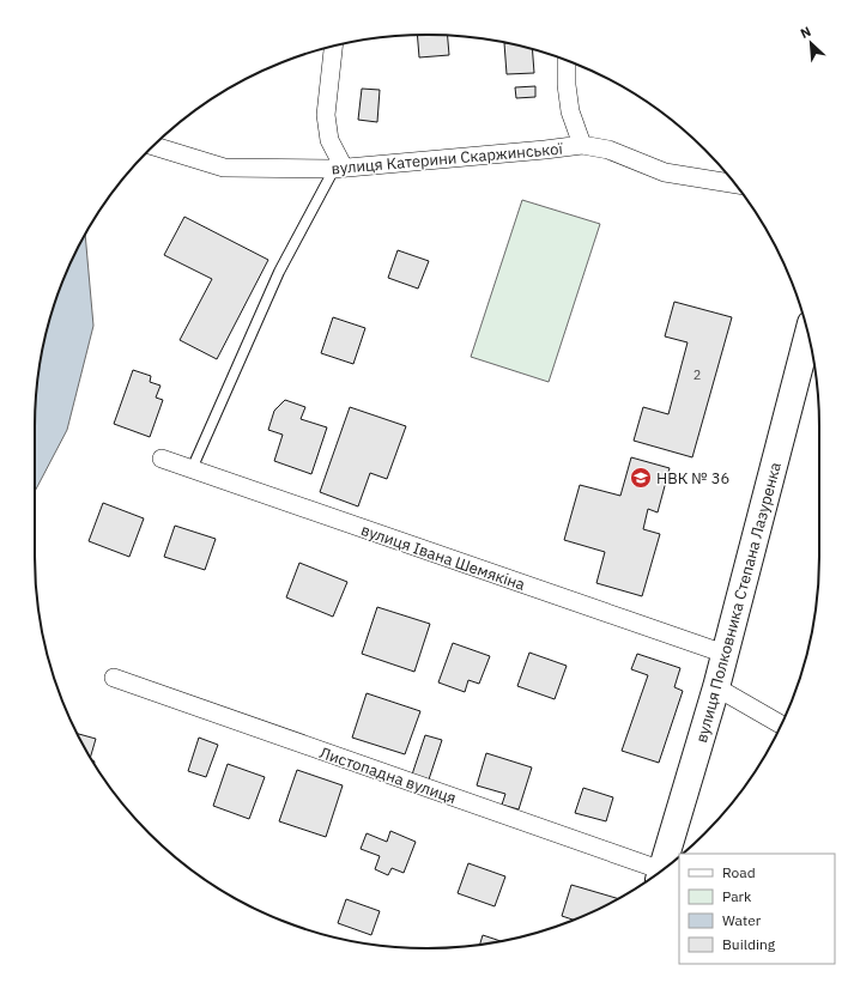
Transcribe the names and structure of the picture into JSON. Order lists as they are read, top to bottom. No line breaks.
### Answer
{"streets":{"street":["вулиця Катерини Скаржинської","вулиця Івана Шемякіна","вулиця Полковника Степана Лазуренка","Листопадна вулиця"]},"crossings":[["вулиця Івана Шемякіна","вулиця Полковника Степана Лазуренка"]],"places":{"school or university":["НВК № 36"]},"house_numbers":["2"],"legend":["Road","Park","Water","Building"],"north":"top left"}
